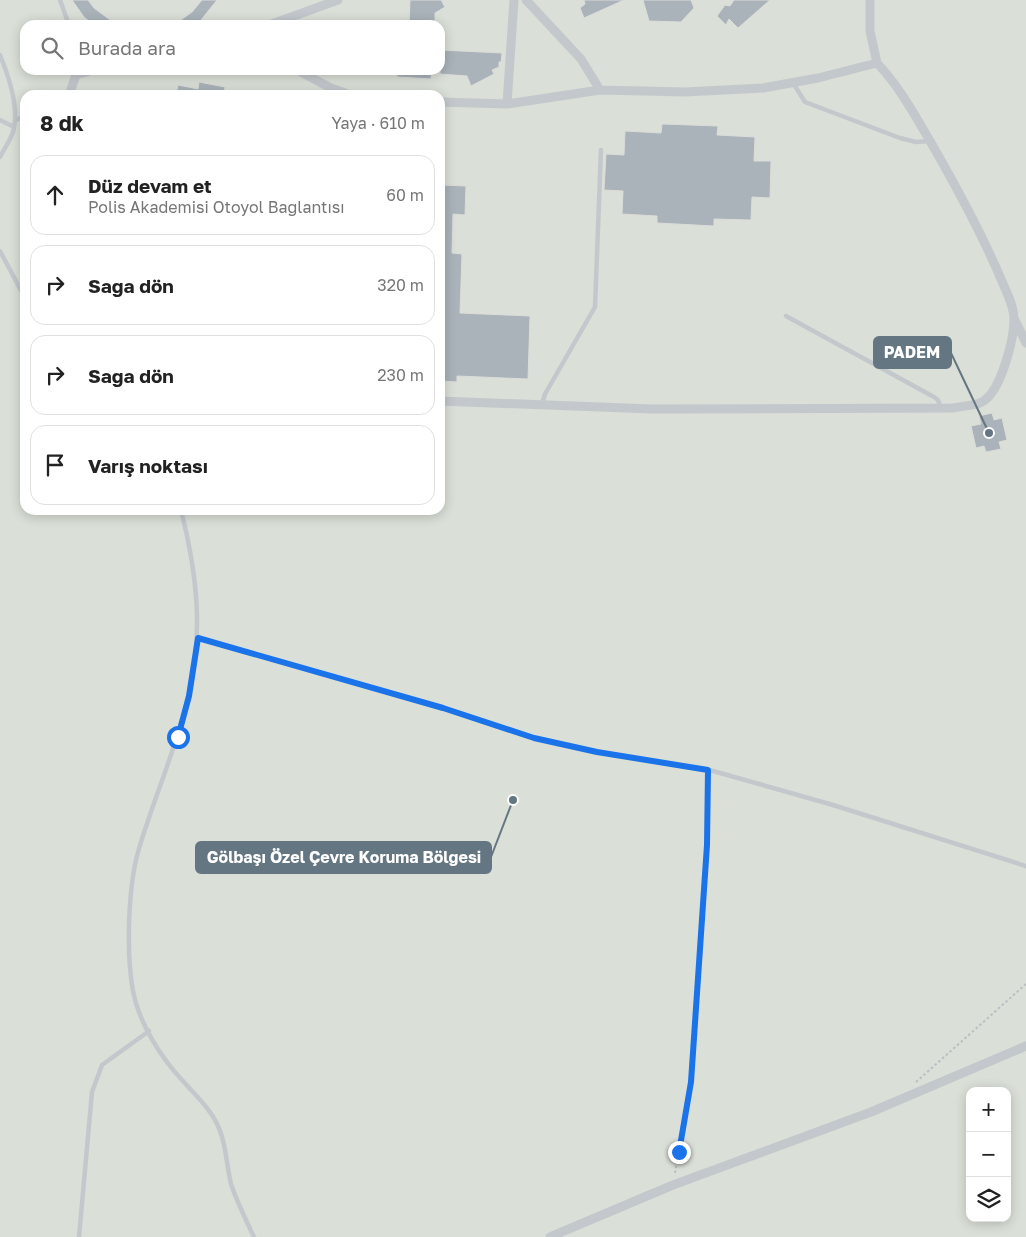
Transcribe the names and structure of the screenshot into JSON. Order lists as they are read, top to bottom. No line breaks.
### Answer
{"places":["PADEM","Gölbaşı Özel Çevre Koruma Bölgesi"],"page":{"search":"Burada ara","heading":["8 dk","Yaya · 610 m"],"list":[["Düz devam et","Polis Akademisi Otoyol Bağlantısı","60 m"],["Sağa dön","320 m"],["Sağa dön","230 m"],"Varış noktası"],"map_buttons":["+","−"]}}
